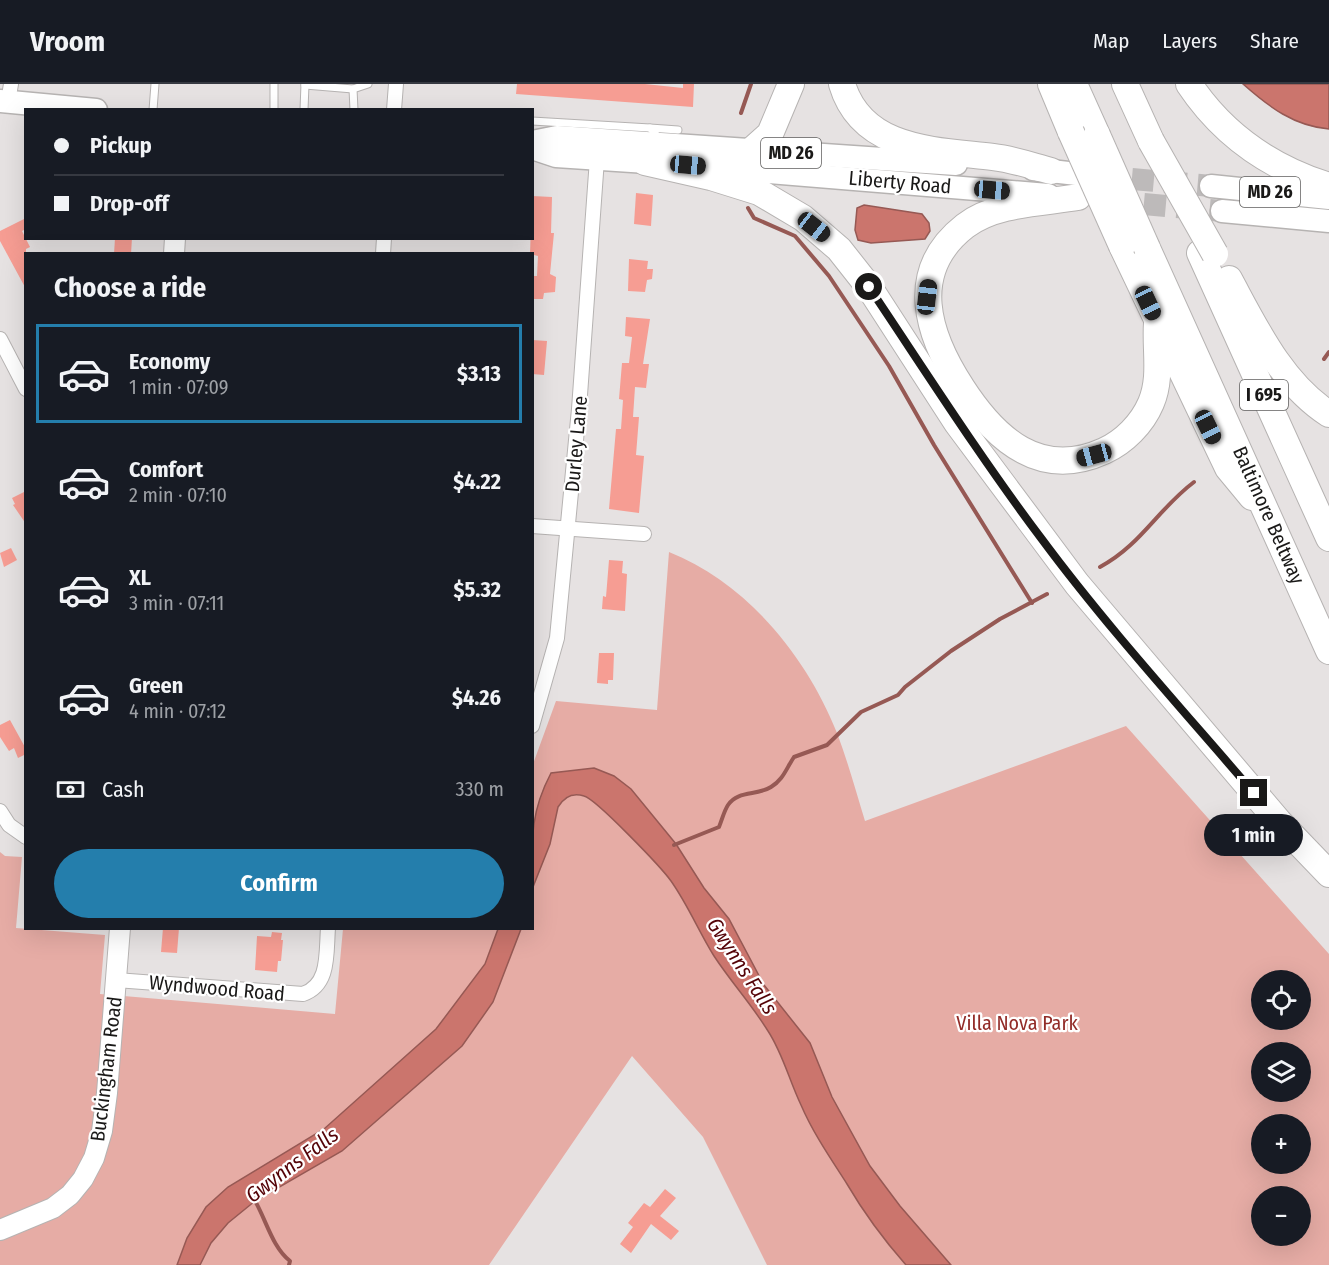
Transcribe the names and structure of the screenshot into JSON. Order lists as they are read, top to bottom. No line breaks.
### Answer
{"streets":{"highway":["I 695","Baltimore Beltway"],"main road":["MD 26","Liberty Road"],"street":["Durley Lane","Wyndwood Road","Buckingham Road"]},"crossings":[["Liberty Road","Durley Lane"],["Wyndwood Road","Buckingham Road"]],"water":["Gwynns Falls"],"parks":["Villa Nova Park"],"page":{"header":"Vroom","nav":["Map","Layers","Share"],"banner":["Pickup","Drop-off"],"heading":"Choose a ride","list":[{"name":"Economy","note":"1 min · 07:09","value":"$3.13"},{"name":"Comfort","note":"2 min · 07:10","value":"$4.22"},{"name":"XL","note":"3 min · 07:11","value":"$5.32"},{"name":"Green","note":"4 min · 07:12","value":"$4.26"}],"pay":["Cash","330 m"],"bubble":"1 min","buttons":"Confirm","map_buttons":["+","−"]}}
